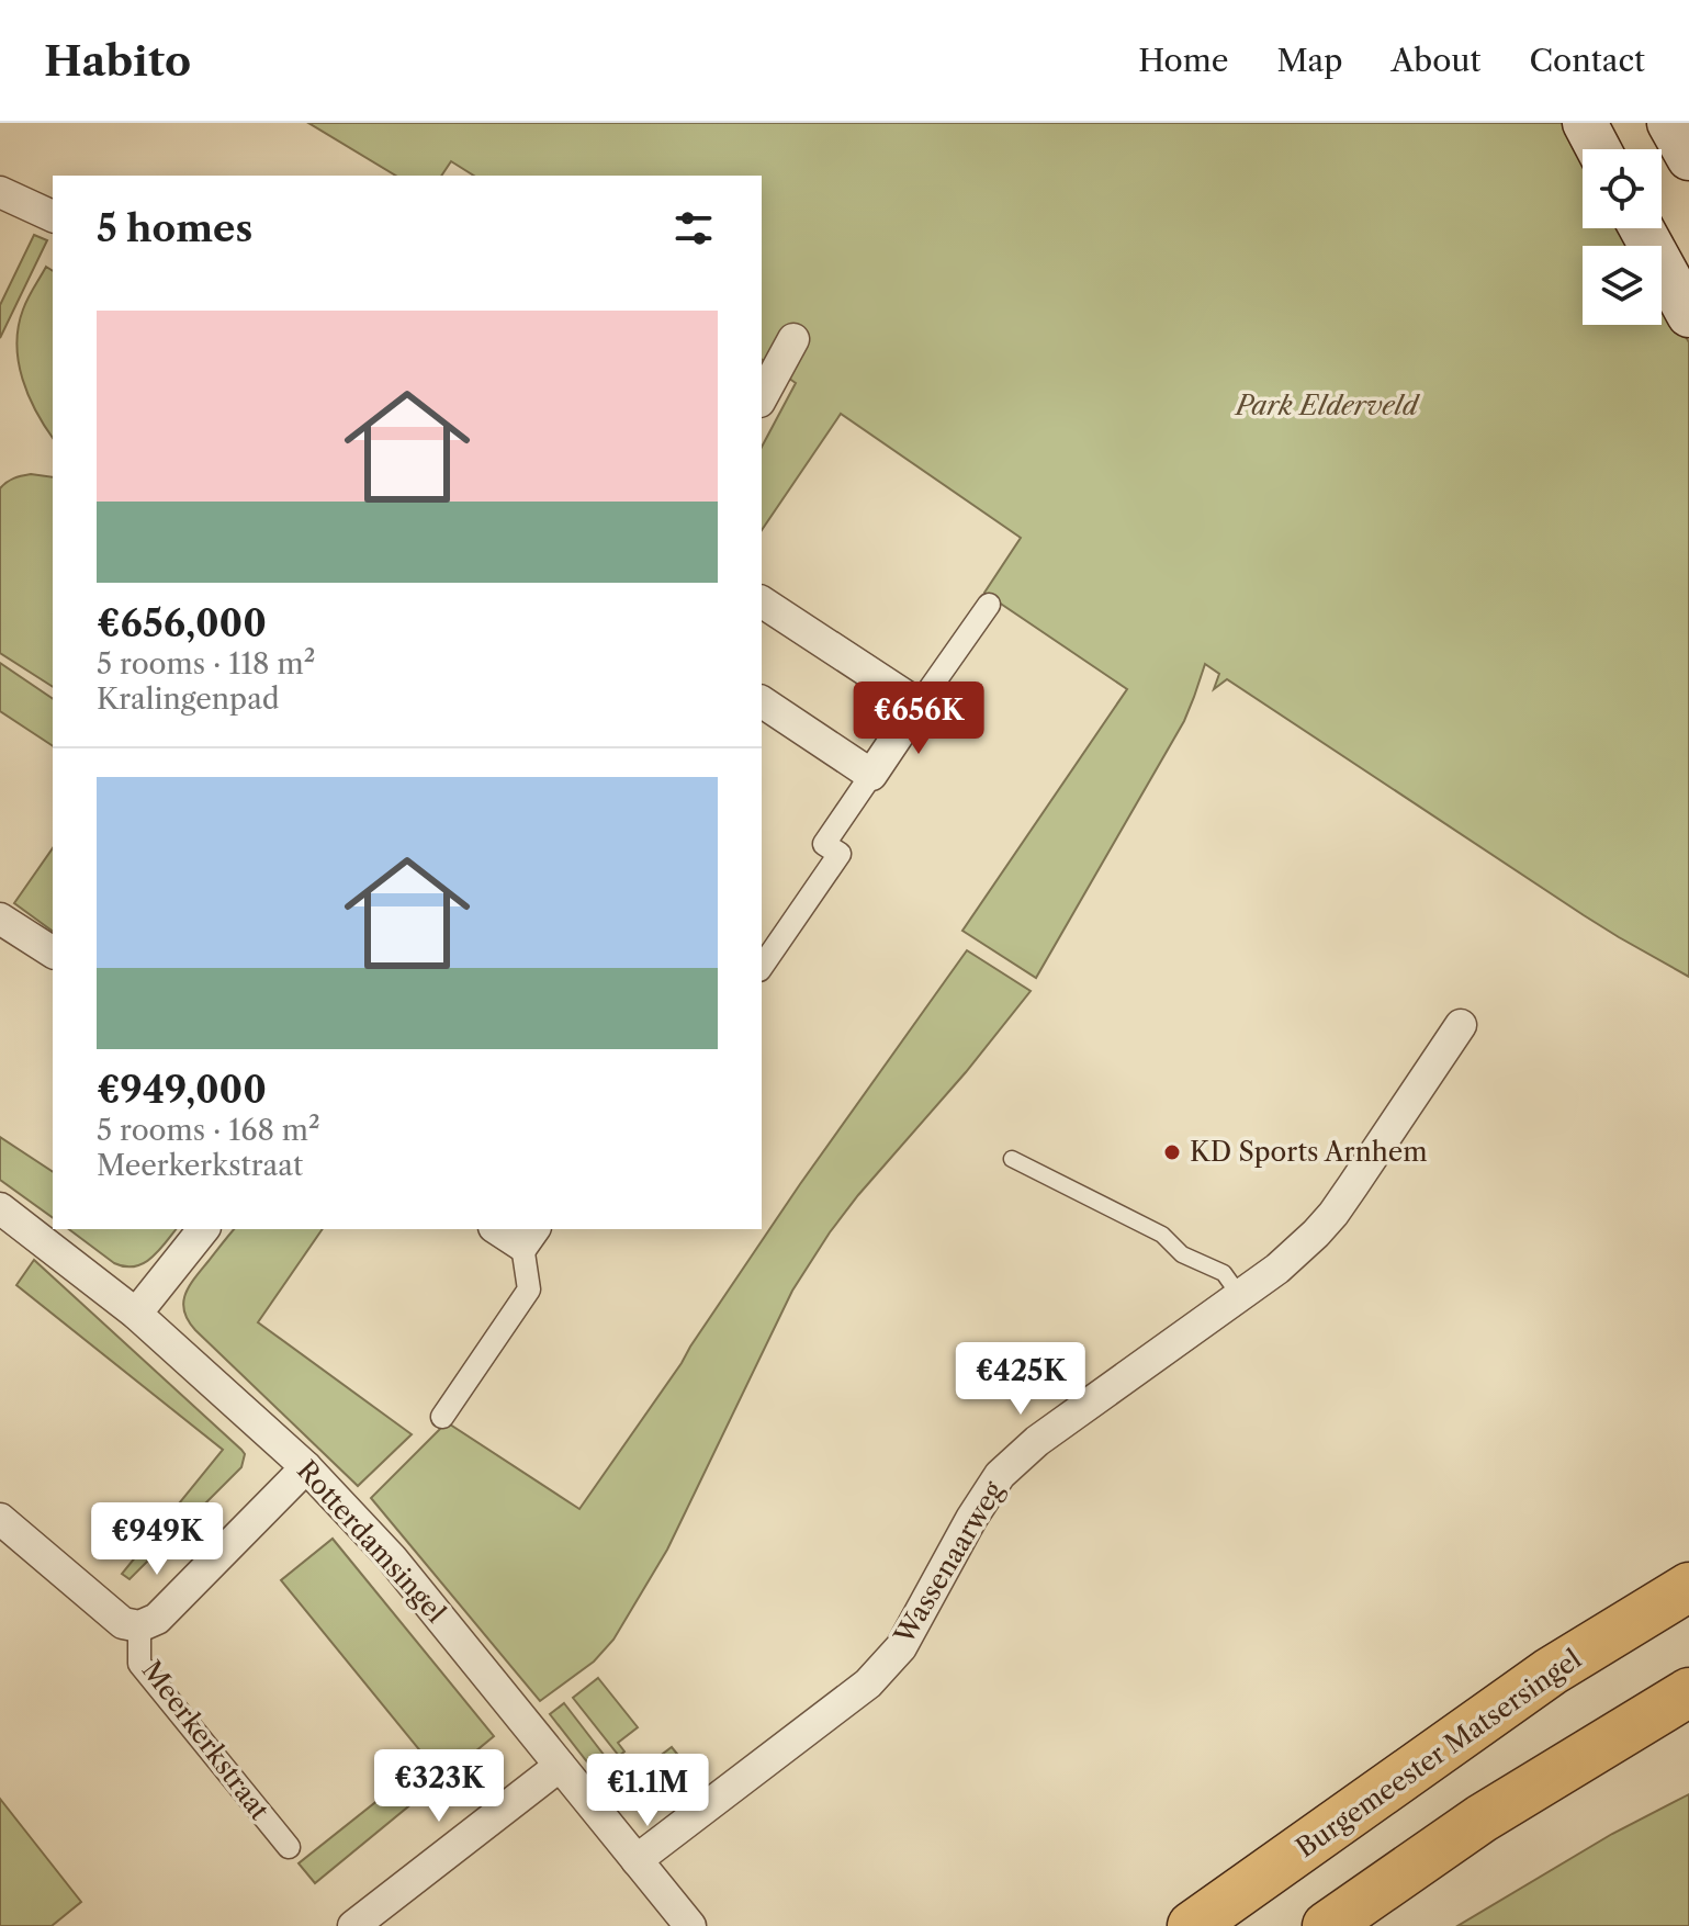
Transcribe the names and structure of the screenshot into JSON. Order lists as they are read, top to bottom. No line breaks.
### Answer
{"streets":{"main road":["Burgemeester Matsersingel"],"street":["Rotterdamsingel","Wassenaarweg","Meerkerkstraat"]},"crossings":[["Rotterdamsingel","Wassenaarweg"],["Rotterdamsingel","Meerkerkstraat"]],"parks":["Park Elderveld"],"places":["KD Sports Arnhem"],"page":{"header":"Habito","nav":["Home","Map","About","Contact"],"heading":"5 homes","list":[{"name":"€656,000","note":"5 rooms · 118 m² · Kralingenpad"},{"name":"€949,000","note":"5 rooms · 168 m² · Meerkerkstraat"}],"price":["€656K","€425K","€949K","€323K","€1.1M"]}}
